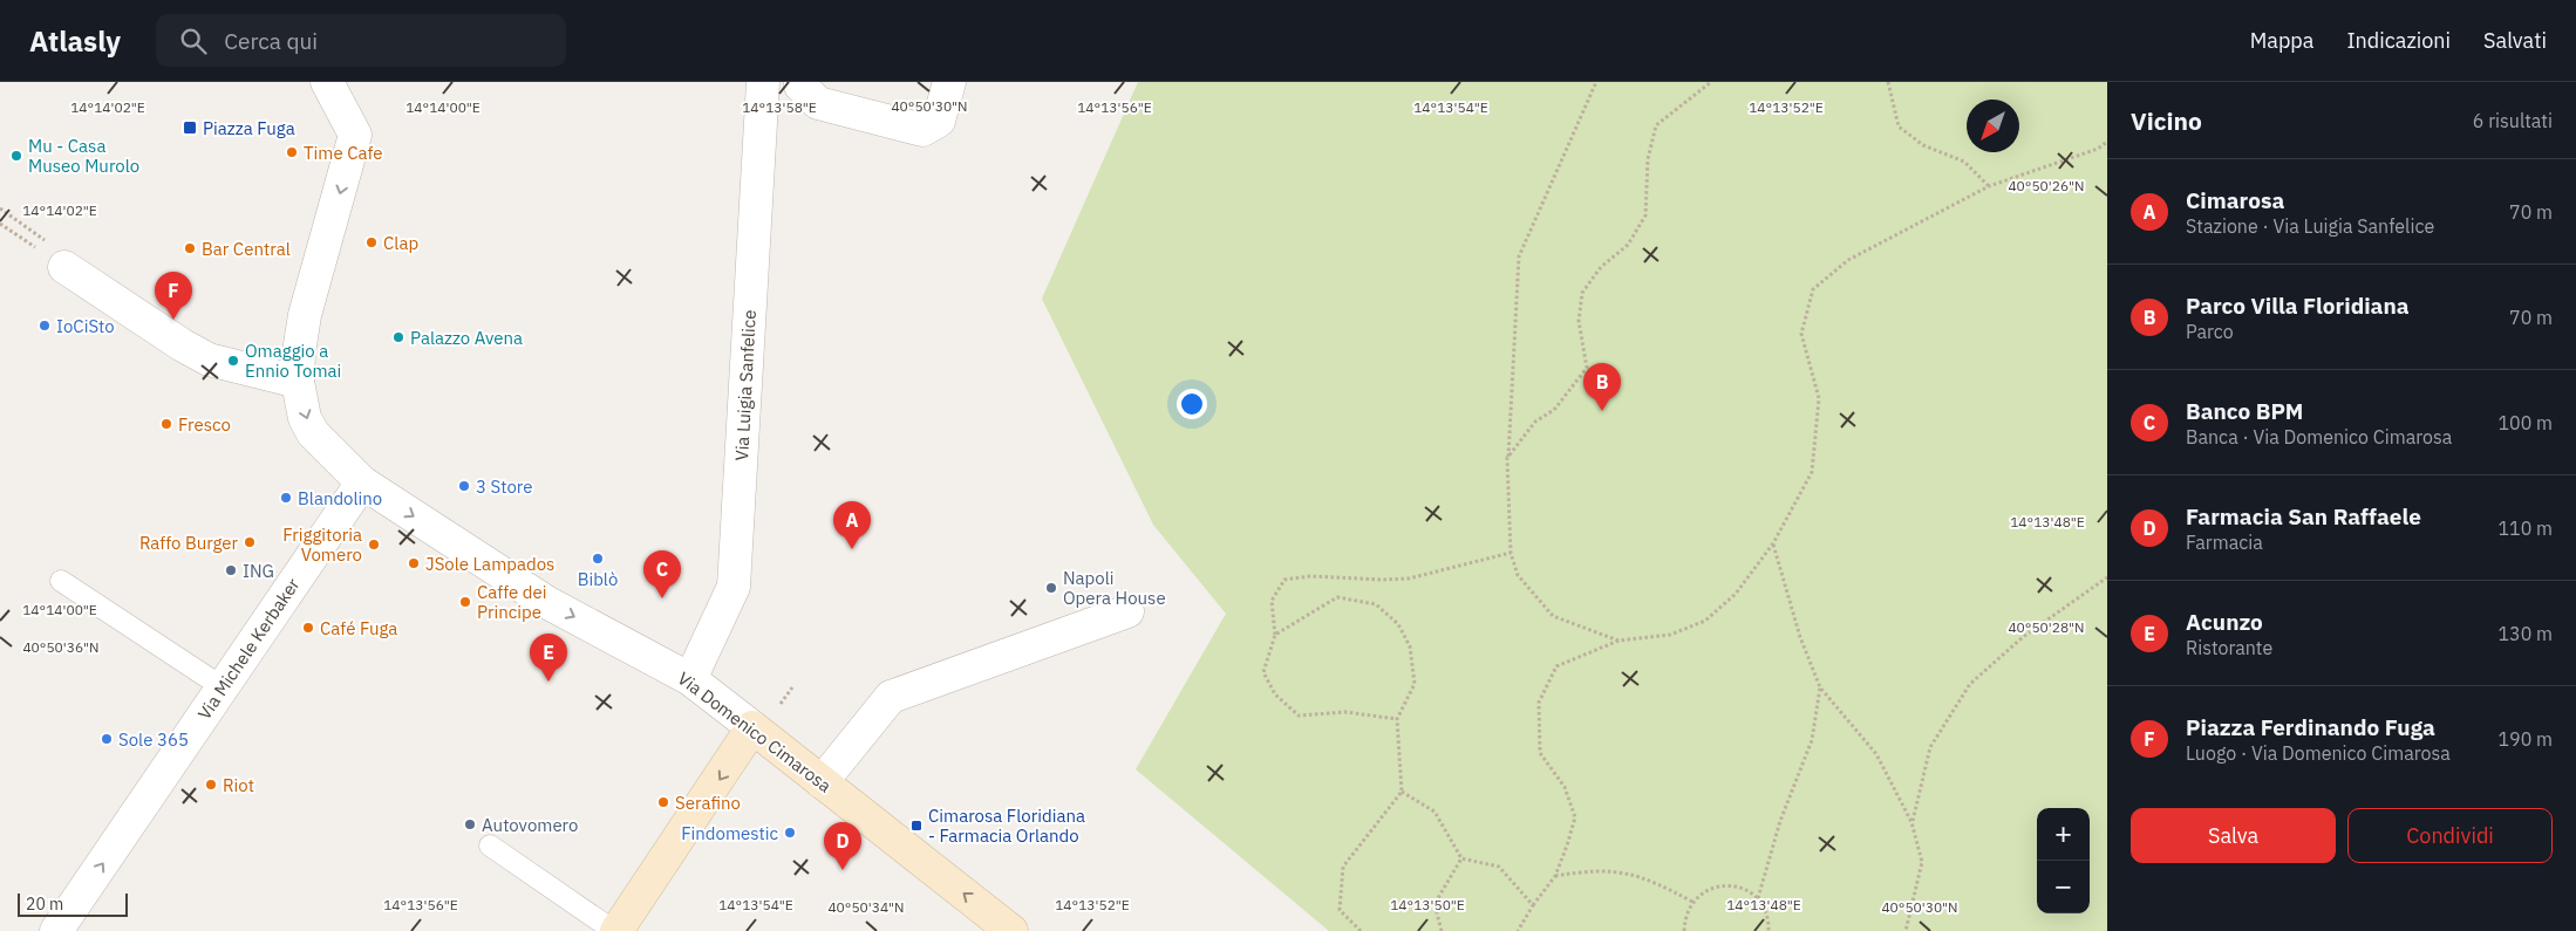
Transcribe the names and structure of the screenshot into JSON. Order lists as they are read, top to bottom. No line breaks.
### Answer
{"streets":{"street":["Via Luigia Sanfelice","Via Michele Kerbaker","Via Domenico Cimarosa"]},"crossings":[["Via Luigia Sanfelice","Via Domenico Cimarosa"],["Via Michele Kerbaker","Via Domenico Cimarosa"]],"one_way":["Via Michele Kerbaker"],"places":{"transit":["Piazza Fuga","Cimarosa Floridiana - Farmacia Orlando"],"other":["Time Cafe","Mu - Casa Museo Murolo","Clap","Bar Central","IoCiSto","Palazzo Avena","Omaggio a Ennio Tomai","Fresco","3 Store","Blandolino","Raffo Burger","Friggitoria Vomero","Biblò","JSole Lampados","ING","Napoli Opera House","Caffe dei Principe","Café Fuga","Sole 365","Riot","Serafino","Autovomero","Findomestic"]},"scale_bar":"20 m","north":"bottom left","page":{"header":"Atlasly","search":"Cerca qui","nav":["Mappa","Indicazioni","Salvati"],"heading":["Vicino","6 risultati"],"list":[{"mark":"A","name":"Cimarosa","note":"Stazione · Via Luigia Sanfelice","value":"70 m"},{"mark":"B","name":"Parco Villa Floridiana","note":"Parco","value":"70 m"},{"mark":"C","name":"Banco BPM","note":"Banca · Via Domenico Cimarosa","value":"100 m"},{"mark":"D","name":"Farmacia San Raffaele","note":"Farmacia","value":"110 m"},{"mark":"E","name":"Acunzo","note":"Ristorante","value":"130 m"},{"mark":"F","name":"Piazza Ferdinando Fuga","note":"Luogo · Via Domenico Cimarosa","value":"190 m"}],"pins":["F","B","A","C","E","D"],"buttons":["Salva","Condividi"],"map_buttons":["+","−"],"scale":"20 m"},"coordinates":["40°50'30\"N","14°14'02\"E","14°14'00\"E","14°13'58\"E","14°13'56\"E","14°13'54\"E","14°13'52\"E","40°50'26\"N","14°13'48\"E","40°50'28\"N","40°50'36\"N","14°13'50\"E","40°50'34\"N"]}
